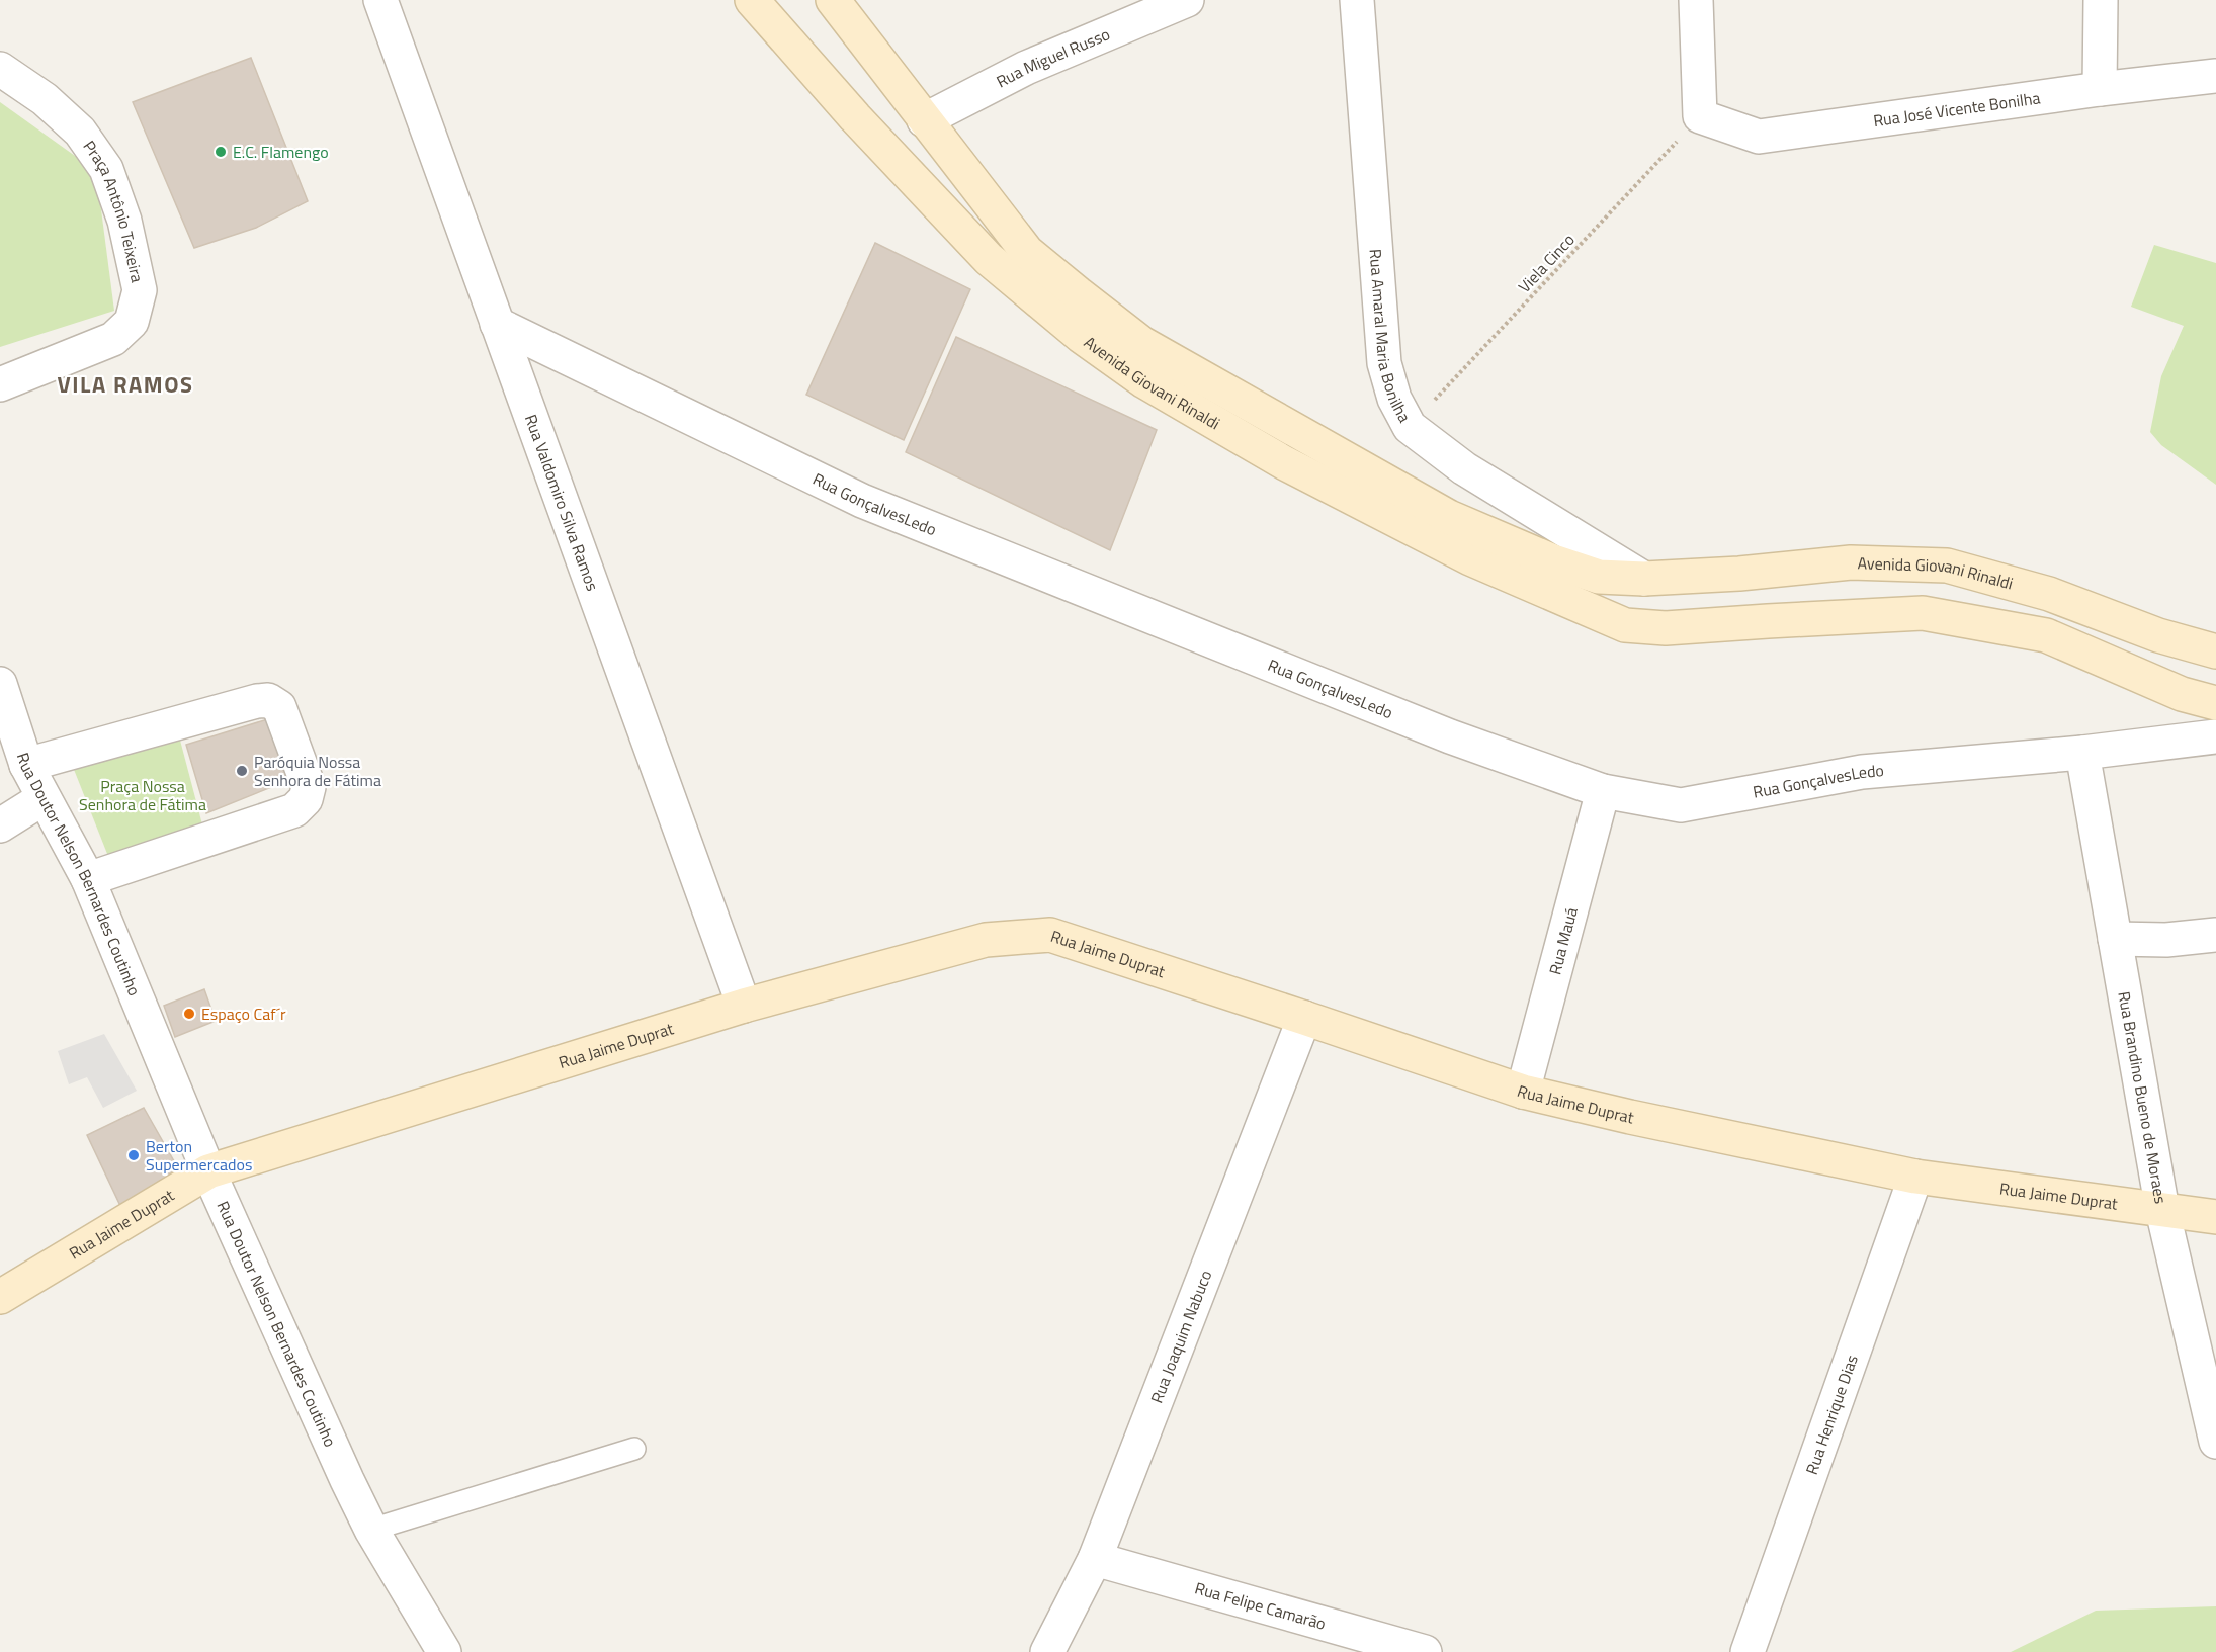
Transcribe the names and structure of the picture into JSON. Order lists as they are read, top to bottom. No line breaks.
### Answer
{"streets":{"street":["Rua Miguel Russo","Rua José Vicente Bonilha","Praça Antônio Teixeira","Rua Amaral Maria Bonilha","Avenida Giovani Rinaldi","Rua Valdomiro Silva Ramos","Rua GonçalvesLedo","Rua Doutor Nelson Bernardes Coutinho","Rua Mauá","Rua Jaime Duprat","Rua Brandino Bueno de Moraes","Rua Joaquim Nabuco","Rua Henrique Dias","Rua Felipe Camarão"],"path":["Viela Cinco"]},"crossings":[["Rua Miguel Russo","Avenida Giovani Rinaldi"],["Rua José Vicente Bonilha","Viela Cinco"],["Viela Cinco","Rua Amaral Maria Bonilha"],["Rua Amaral Maria Bonilha","Avenida Giovani Rinaldi"],["Rua Valdomiro Silva Ramos","Rua GonçalvesLedo"],["Rua Valdomiro Silva Ramos","Rua Jaime Duprat"],["Rua GonçalvesLedo","Rua Mauá"],["Rua GonçalvesLedo","Rua Brandino Bueno de Moraes"],["Rua Doutor Nelson Bernardes Coutinho","Rua Jaime Duprat"],["Rua Mauá","Rua Jaime Duprat"],["Rua Jaime Duprat","Rua Brandino Bueno de Moraes"],["Rua Jaime Duprat","Rua Joaquim Nabuco"],["Rua Jaime Duprat","Rua Henrique Dias"],["Rua Joaquim Nabuco","Rua Felipe Camarão"]],"districts":["VILA RAMOS"],"parks":["Praça Nossa Senhora de Fátima"],"places":["E.C. Flamengo","Paróquia Nossa Senhora de Fátima","Espaço Caf´r","Berton Supermercados"]}
